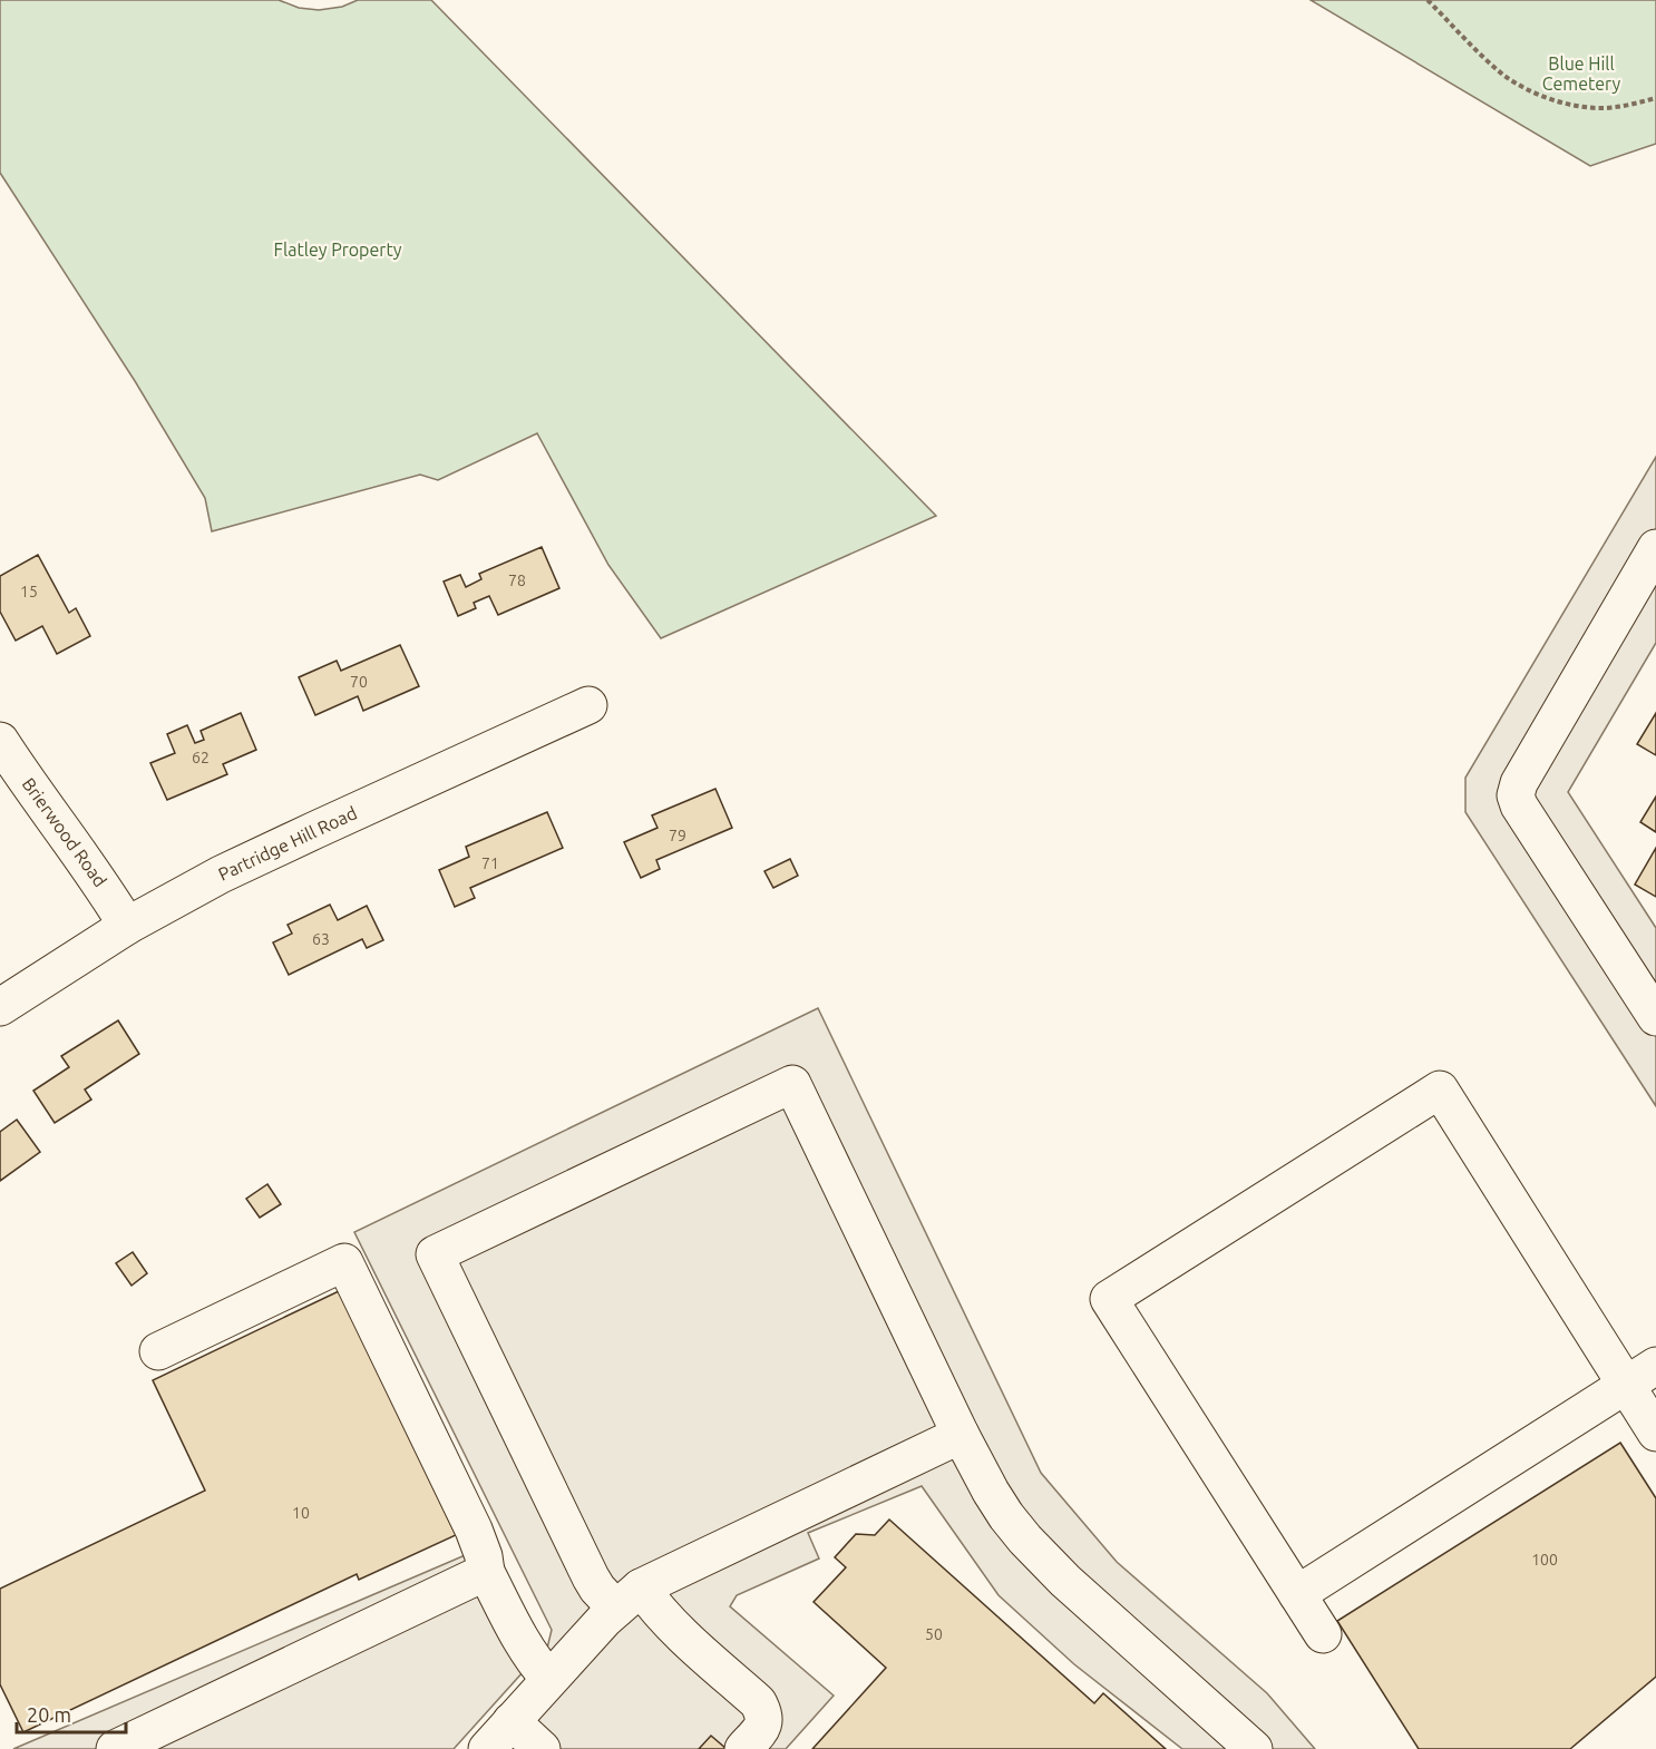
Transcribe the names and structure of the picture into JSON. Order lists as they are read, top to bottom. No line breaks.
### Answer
{"streets":{"street":["Brierwood Road","Partridge Hill Road"]},"crossings":[["Brierwood Road","Partridge Hill Road"]],"parks":["Blue Hill Cemetery","Flatley Property"],"house_numbers":["78","15","70","62","79","71","63","10","100","50"],"scale_bar":"20 m"}
